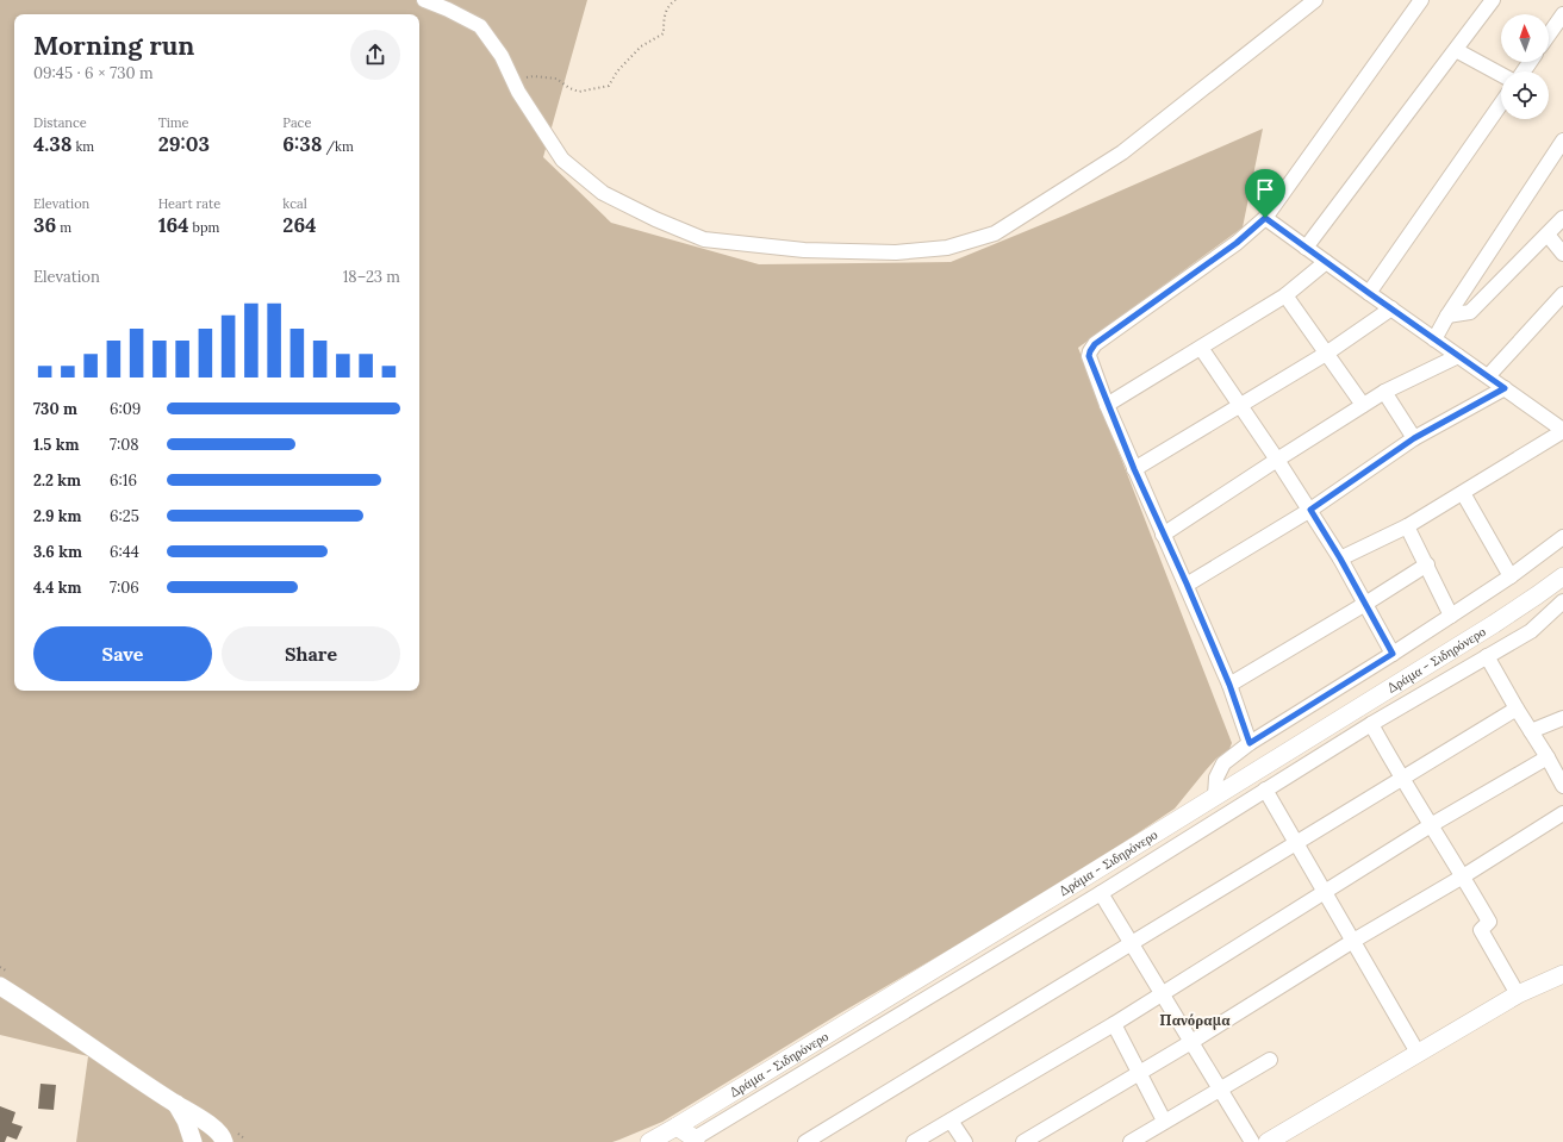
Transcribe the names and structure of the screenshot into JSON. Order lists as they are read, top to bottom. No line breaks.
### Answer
{"streets":{"street":["Δράμα - Σιδηρόνερο"]},"districts":["Πανόραμα"],"north":"top","page":{"heading":["Morning run","09:45 · 6 × 730 m"],"stats":[["Distance","4.38 km"],["Time","29:03"],["Pace","6:38 /km"],["Elevation","36 m"],["Heart rate","164 bpm"],["kcal","264"]],"chart":["Elevation","18–23 m"],"list":[{"name":"730 m","note":"6:09"},{"name":"1.5 km","note":"7:08"},{"name":"2.2 km","note":"6:16"},{"name":"2.9 km","note":"6:25"},{"name":"3.6 km","note":"6:44"},{"name":"4.4 km","note":"7:06"}],"buttons":["Save","Share"]}}
